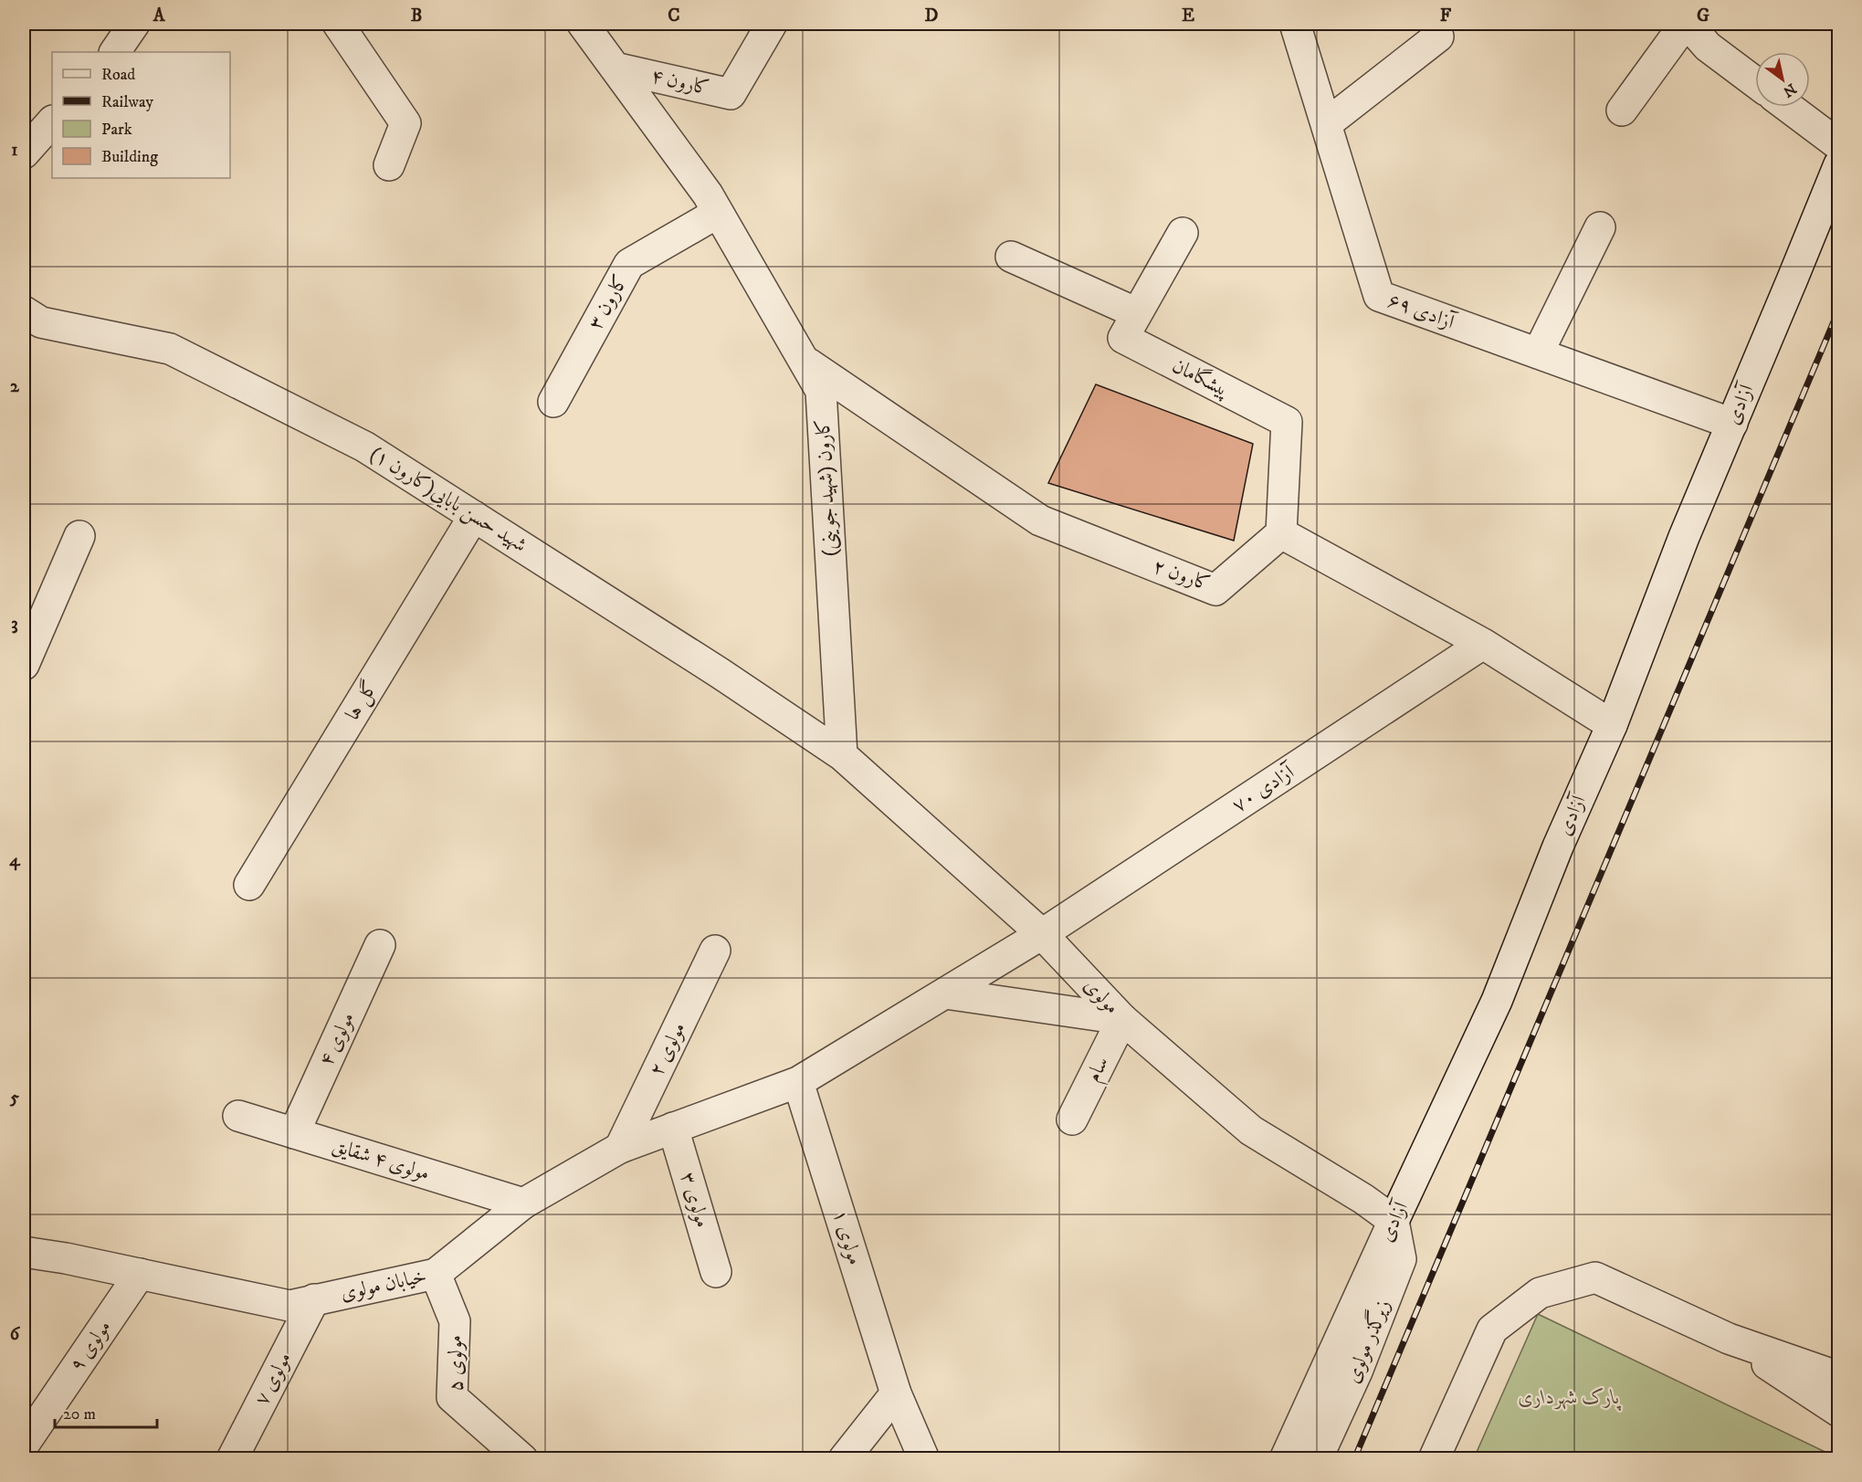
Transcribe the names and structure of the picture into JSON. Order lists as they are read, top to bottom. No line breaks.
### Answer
{"streets":{"street":["کارون ۴","کارون ۳","آزادی ۶۹","پیشگامان","آزادی","کارون (شهید جوینی)","شهید حسن بابایی(کارون ۱)","کارون ۲","گل ها","آزادی ۷۰","مولوی","مولوی ۴","مولوی ۲","سام","مولوی ۴ شقایق","مولوی ۳","مولوی ۱","خیابان مولوی","زیرگذر مولوی","مولوی ۹","مولوی ۵","مولوی ۷"]},"crossings":[["کارون ۴","کارون (شهید جوینی)"],["کارون ۳","کارون (شهید جوینی)"],["آزادی ۶۹","آزادی"],["پیشگامان","کارون ۲"],["آزادی","مولوی"],["آزادی","زیرگذر مولوی"],["کارون (شهید جوینی)","شهید حسن بابایی(کارون ۱)"],["کارون (شهید جوینی)","کارون ۲"],["شهید حسن بابایی(کارون ۱)","گل ها"],["آزادی ۷۰","مولوی"],["مولوی","سام"],["مولوی","زیرگذر مولوی"],["مولوی ۴","مولوی ۴ شقایق"],["مولوی ۲","خیابان مولوی"],["مولوی ۴ شقایق","خیابان مولوی"],["مولوی ۳","خیابان مولوی"],["مولوی ۱","خیابان مولوی"],["خیابان مولوی","مولوی ۹"],["خیابان مولوی","مولوی ۵"],["خیابان مولوی","مولوی ۷"]],"parks":["پارک شهرداری"],"legend":["Road","Railway","Park","Building"],"scale_bar":"20 m","north":"bottom right","grid":{"columns":["A","B","C","D","E","F","G"],"rows":["1","2","3","4","5","6"]}}
